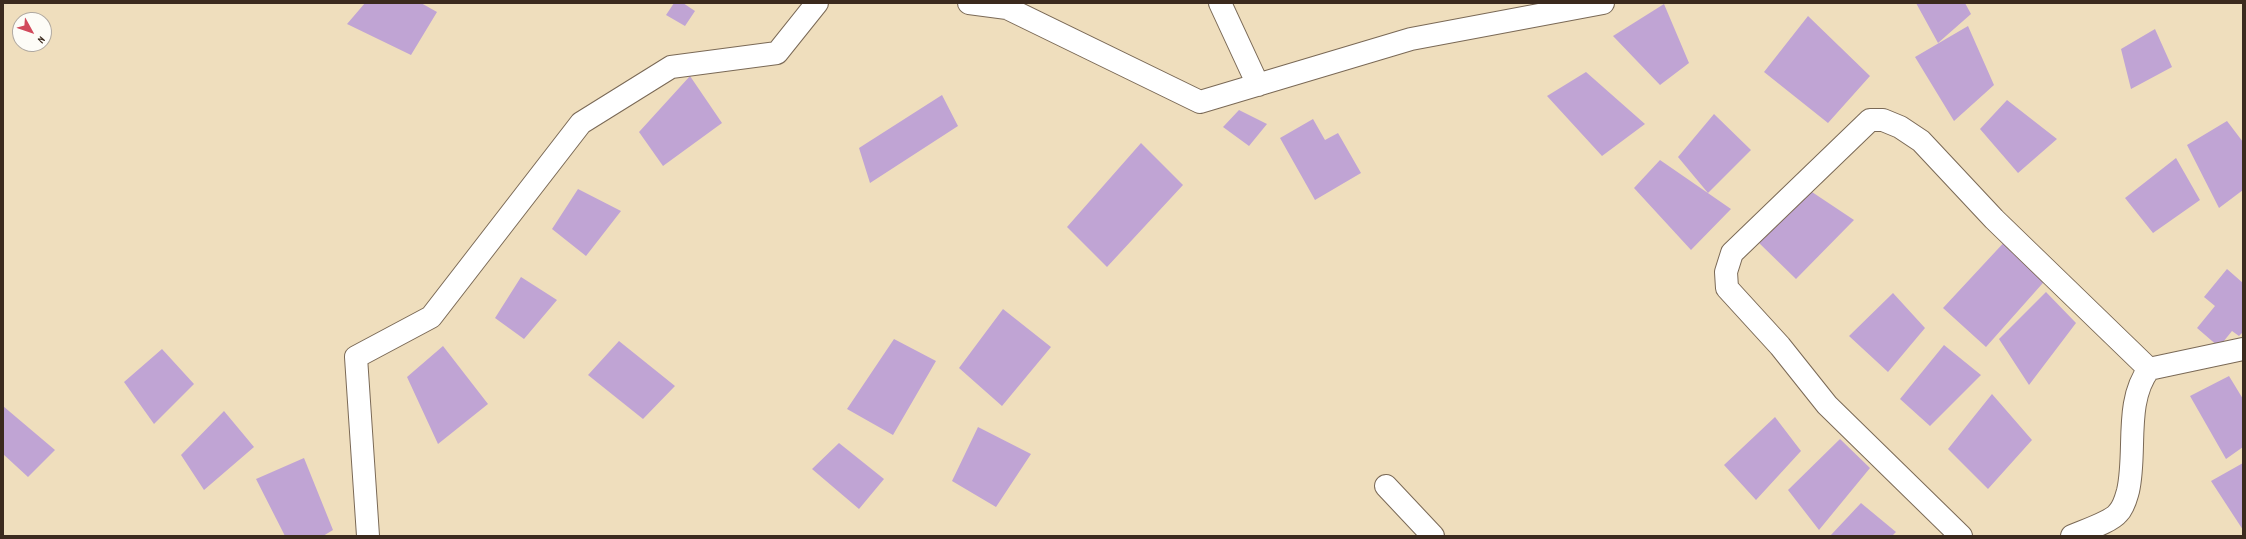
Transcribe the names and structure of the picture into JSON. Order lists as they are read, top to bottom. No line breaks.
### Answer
{"north":"bottom right"}
